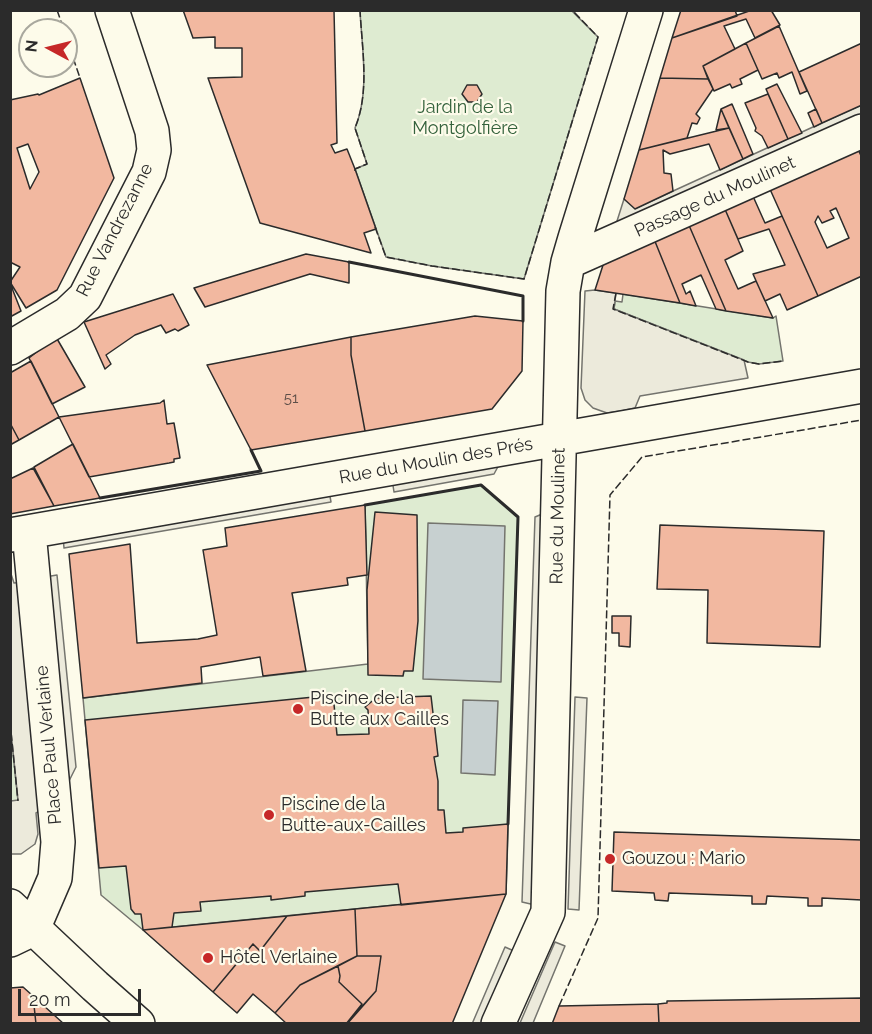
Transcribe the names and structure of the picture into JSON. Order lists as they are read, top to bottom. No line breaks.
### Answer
{"streets":{"street":["Passage du Moulinet","Rue Vandrezanne","Rue du Moulin des Prés","Rue du Moulinet","Place Paul Verlaine"]},"crossings":[["Passage du Moulinet","Rue du Moulinet"],["Rue du Moulin des Prés","Rue du Moulinet"],["Rue du Moulin des Prés","Place Paul Verlaine"]],"parks":["Jardin de la Montgolfière"],"places":["Piscine de la Butte aux Cailles","Piscine de la Butte-aux-Cailles","Gouzou : Mario","Hôtel Verlaine"],"house_numbers":["51"],"scale_bar":"20 m","north":"left"}
